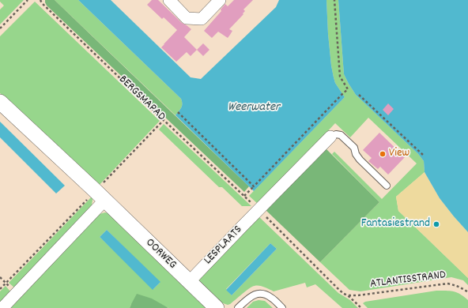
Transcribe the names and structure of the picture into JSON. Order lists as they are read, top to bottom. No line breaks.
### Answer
{"streets":{"street":["LESPLAATS","OORWEG"],"path":["BERGSMAPAD","ATLANTISSTRAND"]},"crossings":[["BERGSMAPAD","LESPLAATS"],["BERGSMAPAD","ATLANTISSTRAND"],["LESPLAATS","OORWEG"]],"water":["Weerwater"],"places":["View","Fantasiestrand"]}
